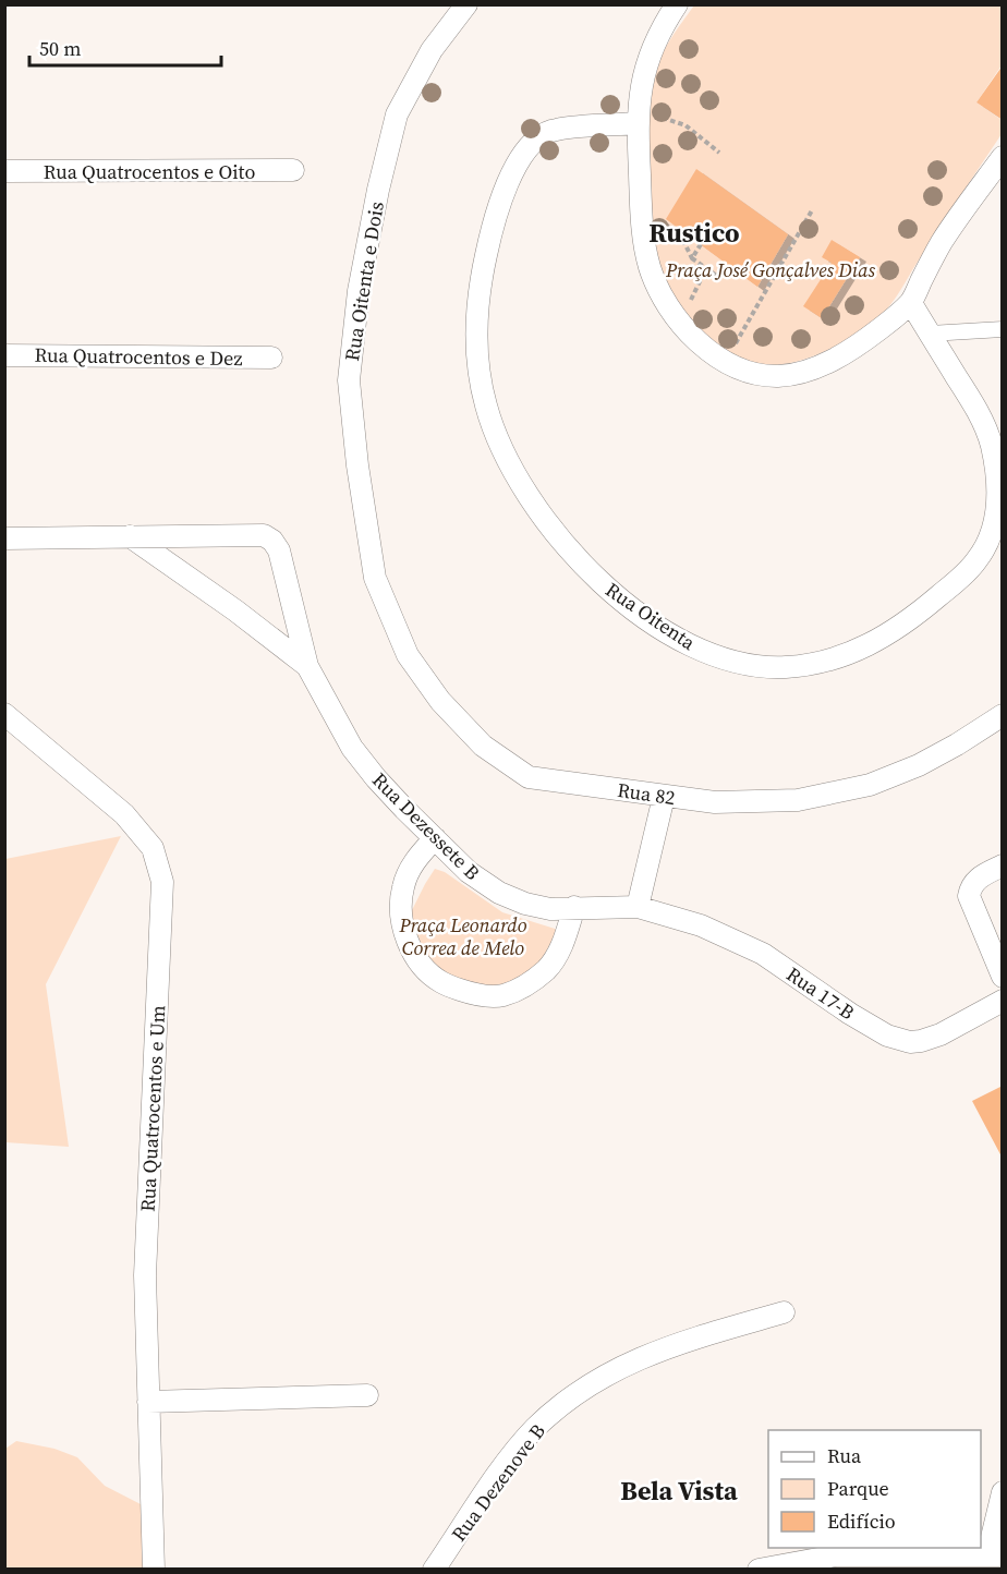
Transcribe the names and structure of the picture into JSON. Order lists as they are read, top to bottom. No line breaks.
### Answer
{"streets":{"street":["Rua Quatrocentos e Oito","Rua Oitenta e Dois","Rua Quatrocentos e Dez","Rua Oitenta","Rua 82","Rua Dezessete B","Rua 17-B","Rua Quatrocentos e Um","Rua Dezenove B"]},"crossings":[["Rua Oitenta e Dois","Rua 82"],["Rua Dezessete B","Rua 17-B"]],"districts":["Rustico","Bela Vista"],"parks":["Praça José Gonçalves Dias","Praça Leonardo Correa de Melo"],"legend":["Rua","Parque","Edifício"],"scale_bar":"50 m"}
